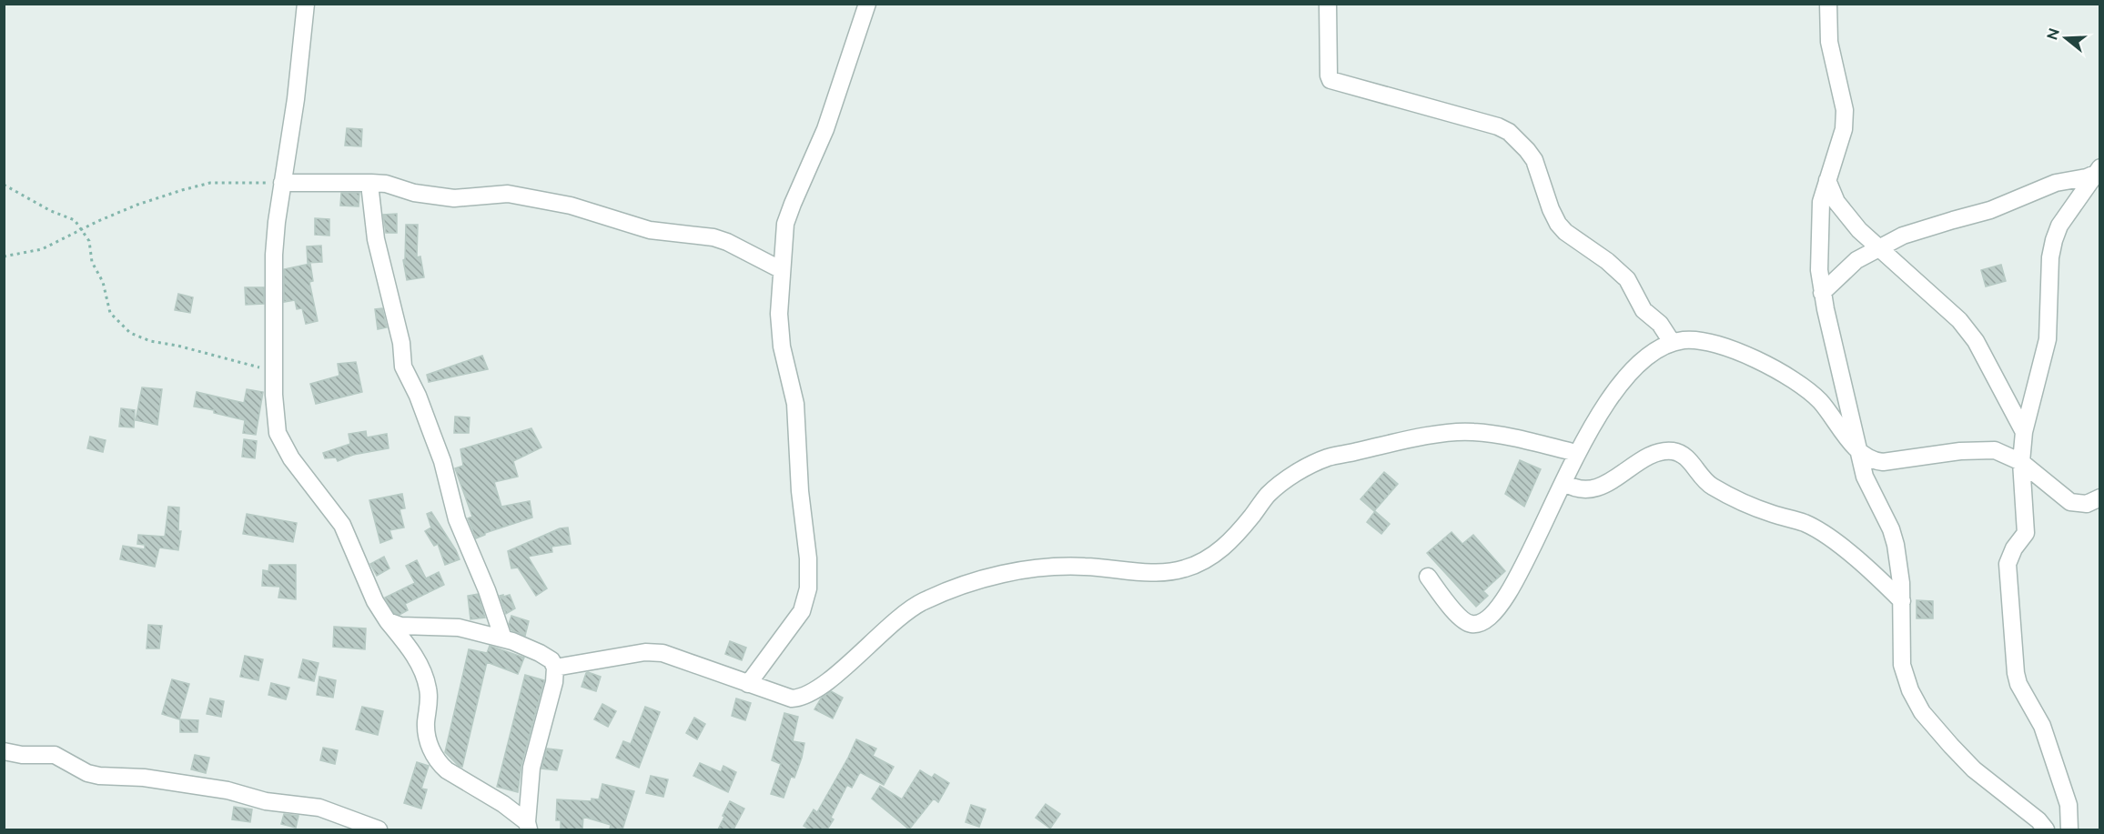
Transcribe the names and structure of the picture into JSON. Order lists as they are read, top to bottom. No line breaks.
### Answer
{"north":"left"}
